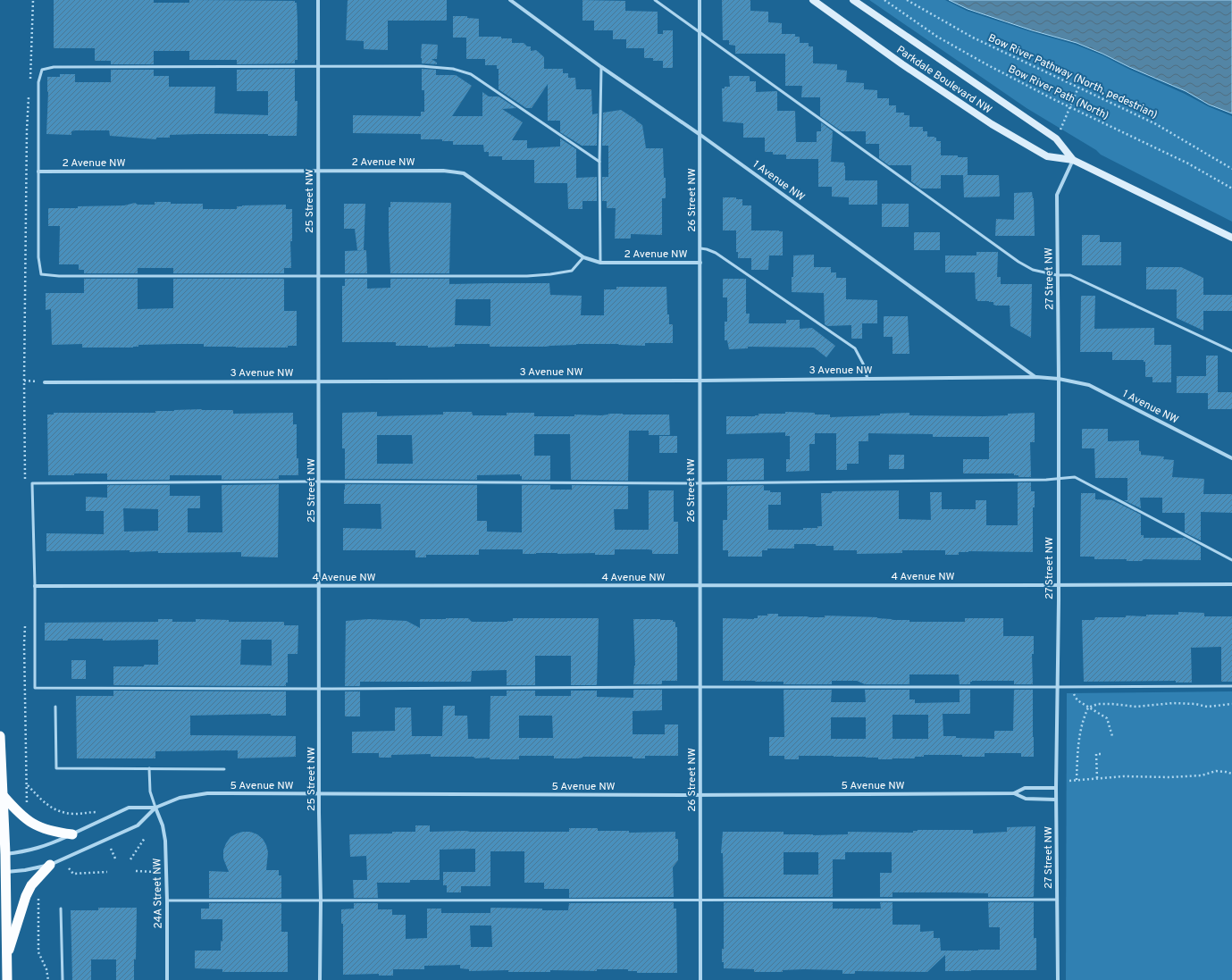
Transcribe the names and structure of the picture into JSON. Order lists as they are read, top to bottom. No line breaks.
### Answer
{"streets":{"main road":["Parkdale Boulevard NW"],"street":["2 Avenue NW","1 Avenue NW","26 Street NW","25 Street NW","27 Street NW","3 Avenue NW","4 Avenue NW","5 Avenue NW","24A Street NW"],"path":["Bow River Pathway (North, pedestrian)","Bow River Path (North)"]},"crossings":[["Parkdale Boulevard NW","27 Street NW"],["2 Avenue NW","26 Street NW"],["2 Avenue NW","25 Street NW"],["1 Avenue NW","26 Street NW"],["1 Avenue NW","27 Street NW"],["1 Avenue NW","3 Avenue NW"],["26 Street NW","3 Avenue NW"],["26 Street NW","4 Avenue NW"],["26 Street NW","5 Avenue NW"],["25 Street NW","3 Avenue NW"],["25 Street NW","4 Avenue NW"],["25 Street NW","5 Avenue NW"],["27 Street NW","3 Avenue NW"],["27 Street NW","4 Avenue NW"],["27 Street NW","5 Avenue NW"],["5 Avenue NW","24A Street NW"]]}
